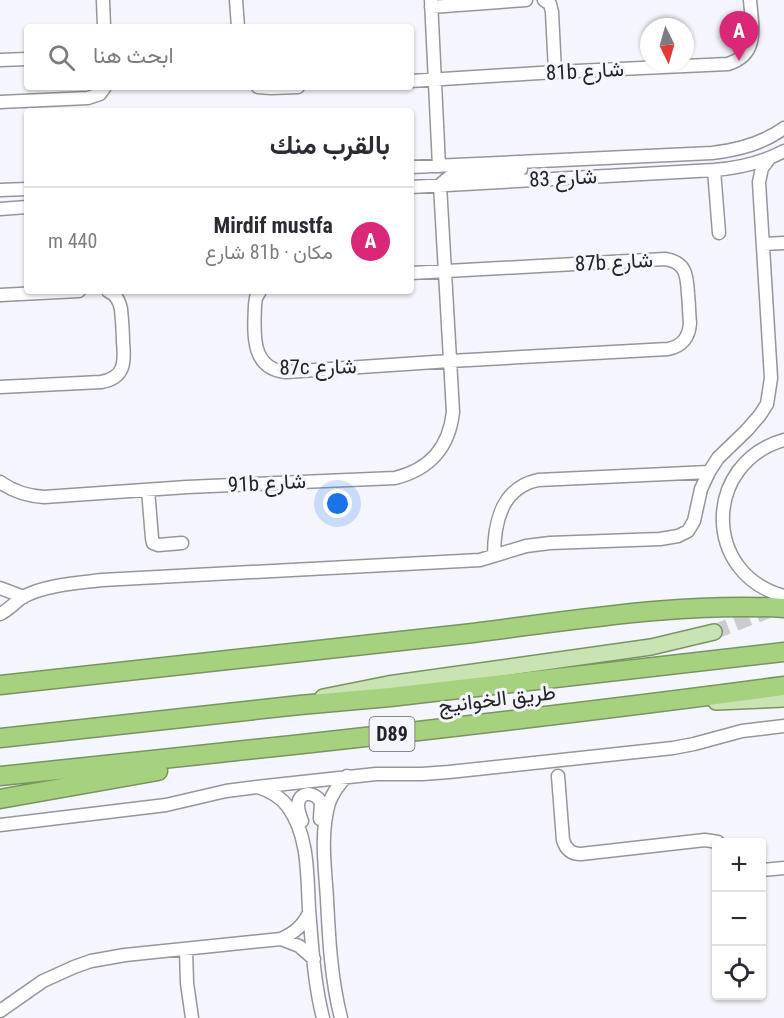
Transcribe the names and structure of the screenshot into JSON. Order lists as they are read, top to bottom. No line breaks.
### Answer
{"streets":{"highway":["طريق الخوانيج","D89"],"street":["81b شارع","شارع 83","87b شارع","87c شارع","91b شارع"]},"crossings":[["شارع 83","91b شارع"],["87b شارع","87c شارع"],["87b شارع","91b شارع"],["87c شارع","91b شارع"]],"north":"bottom","page":{"pins":"A","search":"ابحث هنا","heading":"بالقرب منك","list":[{"mark":"A","name":"Mirdif mustfa","note":"مكان · 81b شارع","value":"440 m"}],"map_buttons":["+","−"]}}
